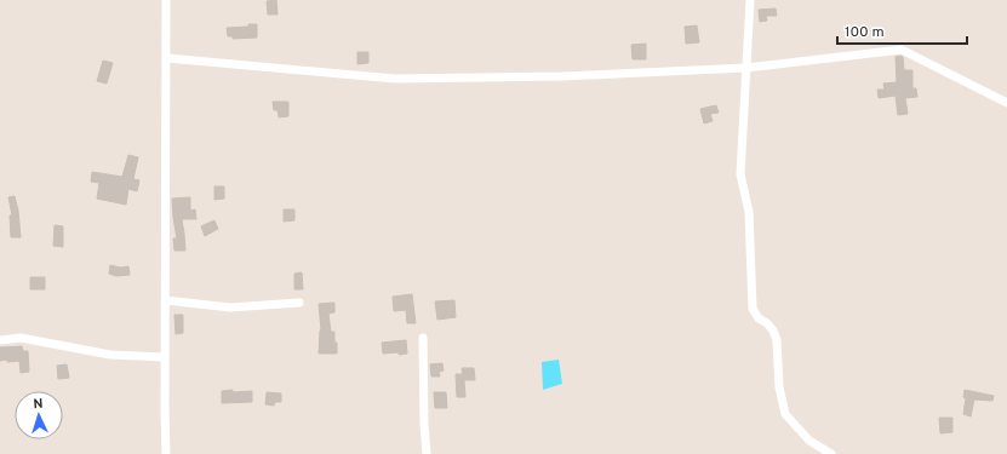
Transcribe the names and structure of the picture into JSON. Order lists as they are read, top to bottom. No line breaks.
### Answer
{"scale_bar":"100 m","north":"top"}
